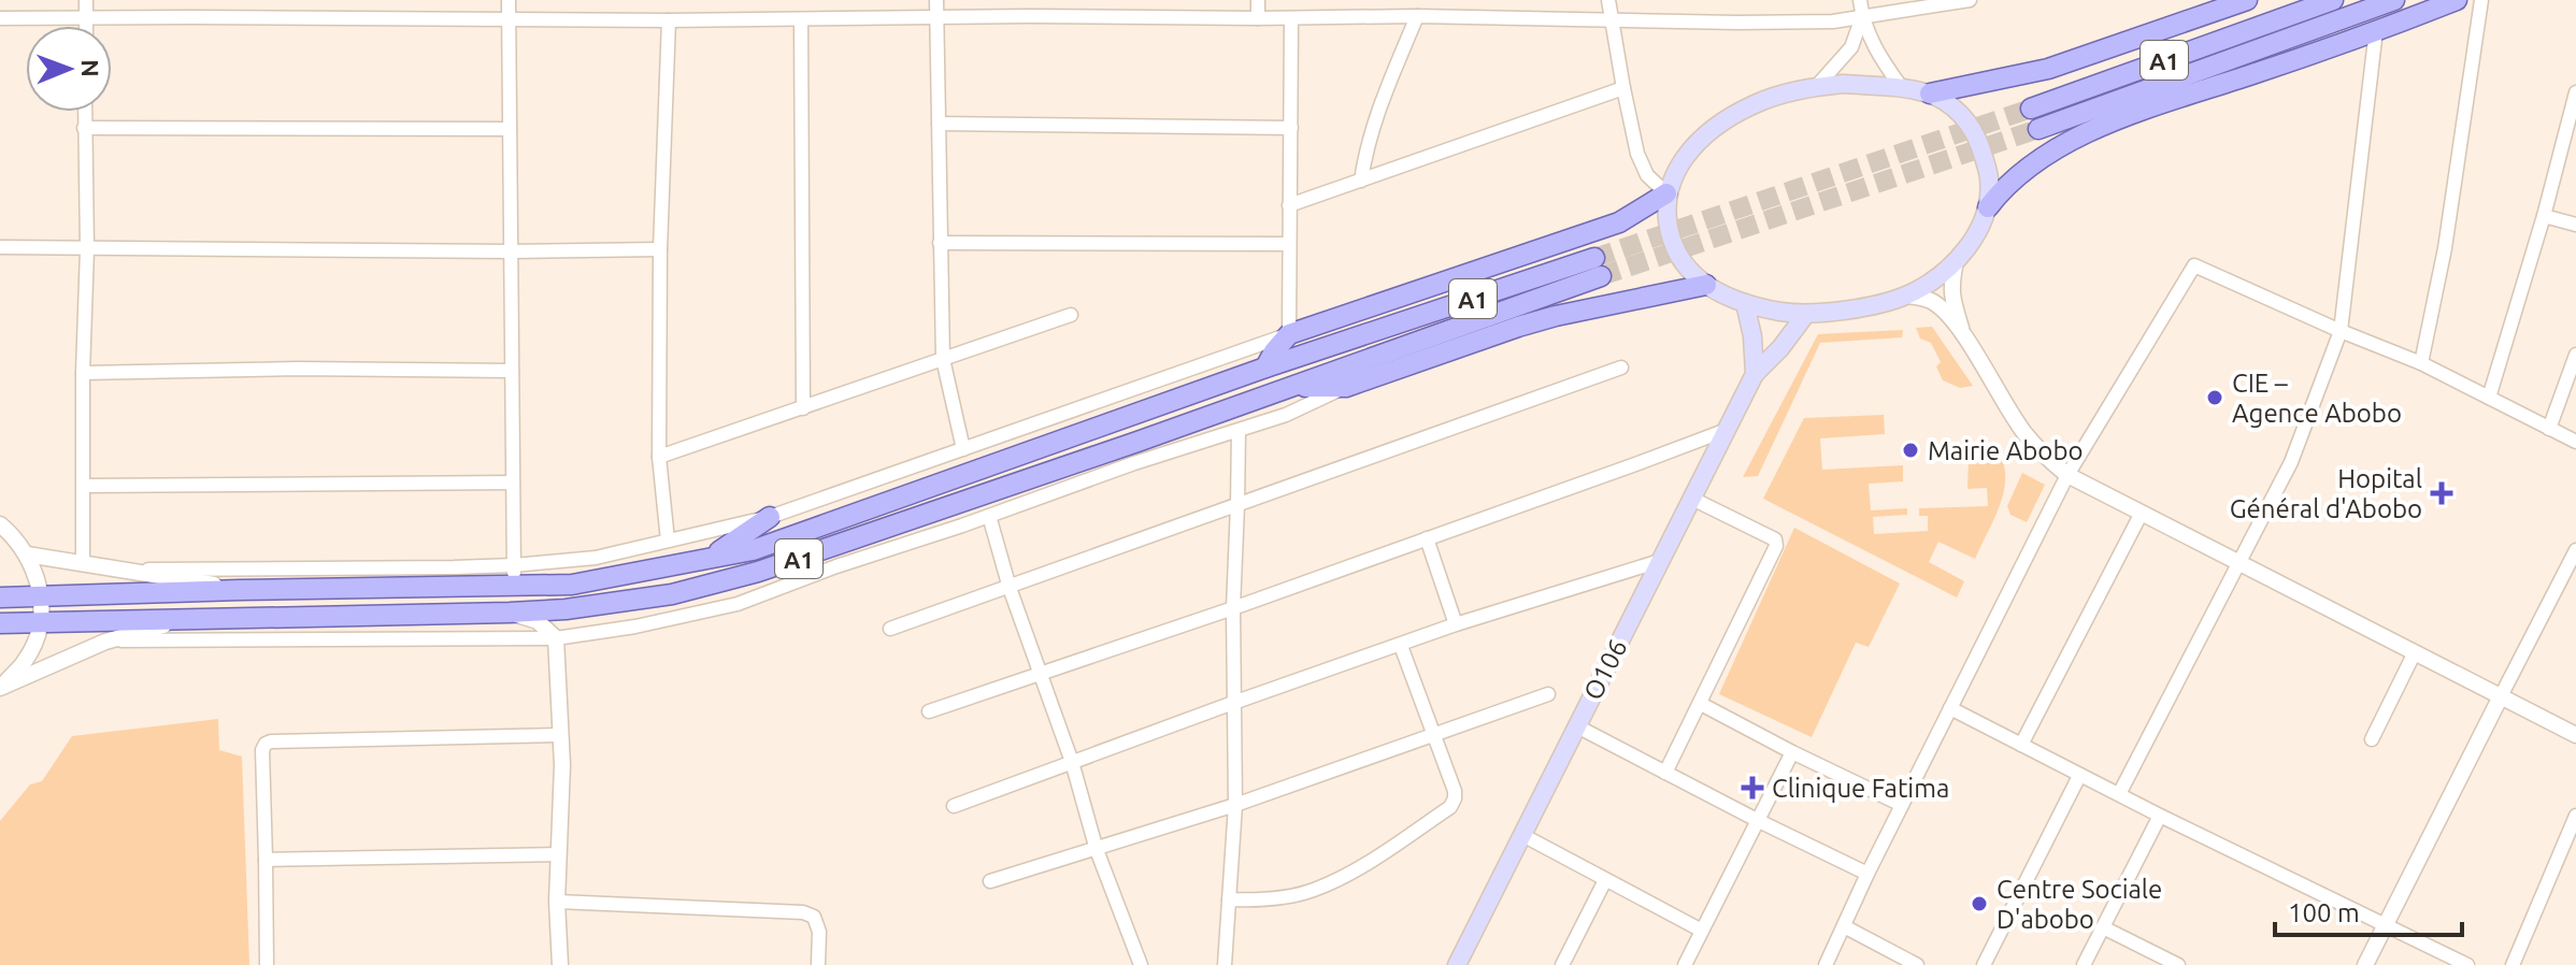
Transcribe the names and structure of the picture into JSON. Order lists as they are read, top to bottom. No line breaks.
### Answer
{"streets":{"main road":["A1","O106"]},"places":{"other":["CIE – Agence Abobo","Mairie Abobo","Centre Sociale D'abobo"],"health":["Hopital Général d'Abobo","Clinique Fatima"]},"scale_bar":"100 m","north":"right"}
